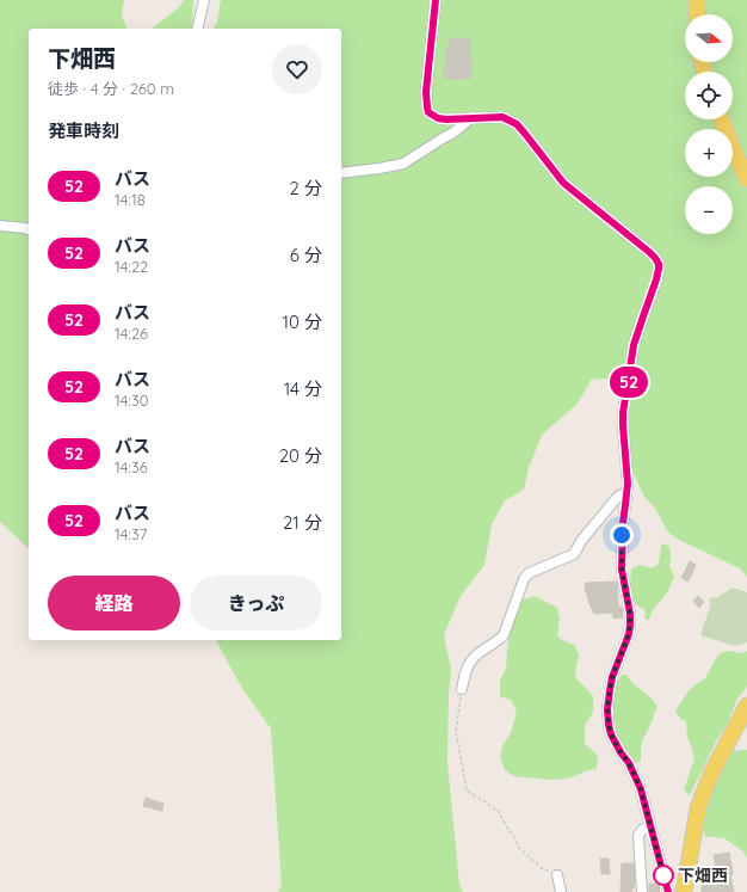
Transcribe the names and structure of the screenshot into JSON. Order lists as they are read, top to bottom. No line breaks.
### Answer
{"places":["下畑西"],"lines":["bus line 52"],"north":"right","page":{"on_map":"52","map_buttons":["+","−"],"heading":[["下畑西","徒歩 · 4 分 · 260 m"],"発車時刻"],"list":[{"mark":"52","name":"バス","note":"14:18","value":"2 分"},{"mark":"52","name":"バス","note":"14:22","value":"6 分"},{"mark":"52","name":"バス","note":"14:26","value":"10 分"},{"mark":"52","name":"バス","note":"14:30","value":"14 分"},{"mark":"52","name":"バス","note":"14:36","value":"20 分"},{"mark":"52","name":"バス","note":"14:37","value":"21 分"}],"buttons":["経路","きっぷ"]}}
